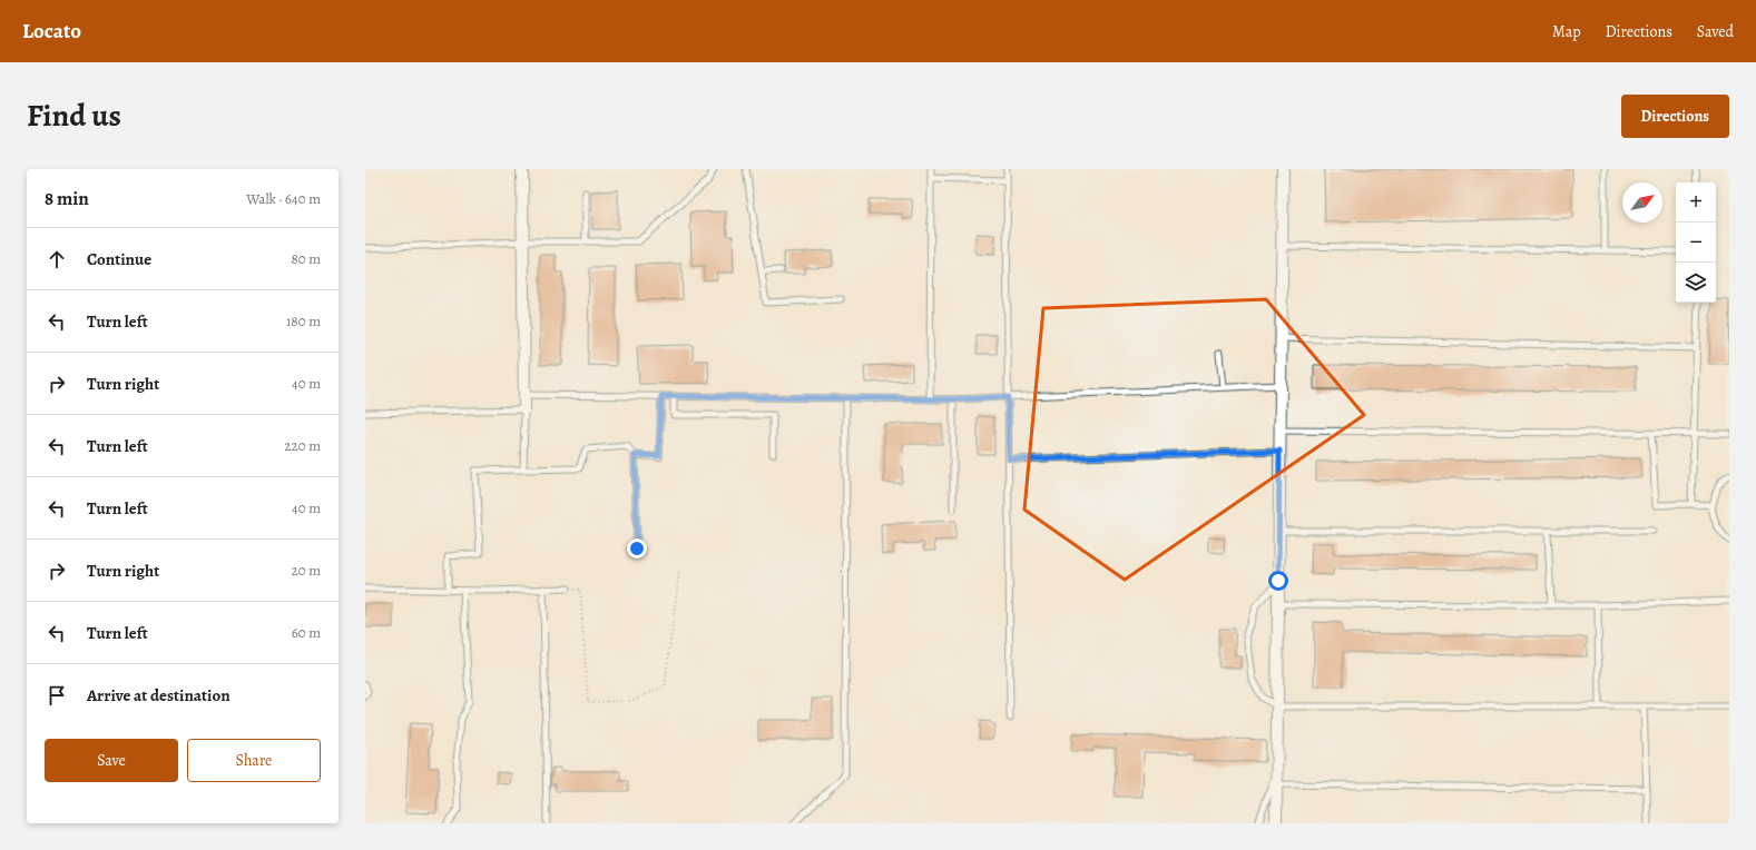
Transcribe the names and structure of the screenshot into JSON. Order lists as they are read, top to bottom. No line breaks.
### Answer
{"north":"top right","page":{"header":"Locato","nav":["Map","Directions","Saved"],"title":"Find us","buttons":["Directions",["Save","Share"]],"heading":["8 min","Walk · 640 m"],"map_buttons":["+","−"],"list":[["Continue","80 m"],["Turn left","180 m"],["Turn right","40 m"],["Turn left","220 m"],["Turn left","40 m"],["Turn right","20 m"],["Turn left","60 m"],"Arrive at destination"]}}
